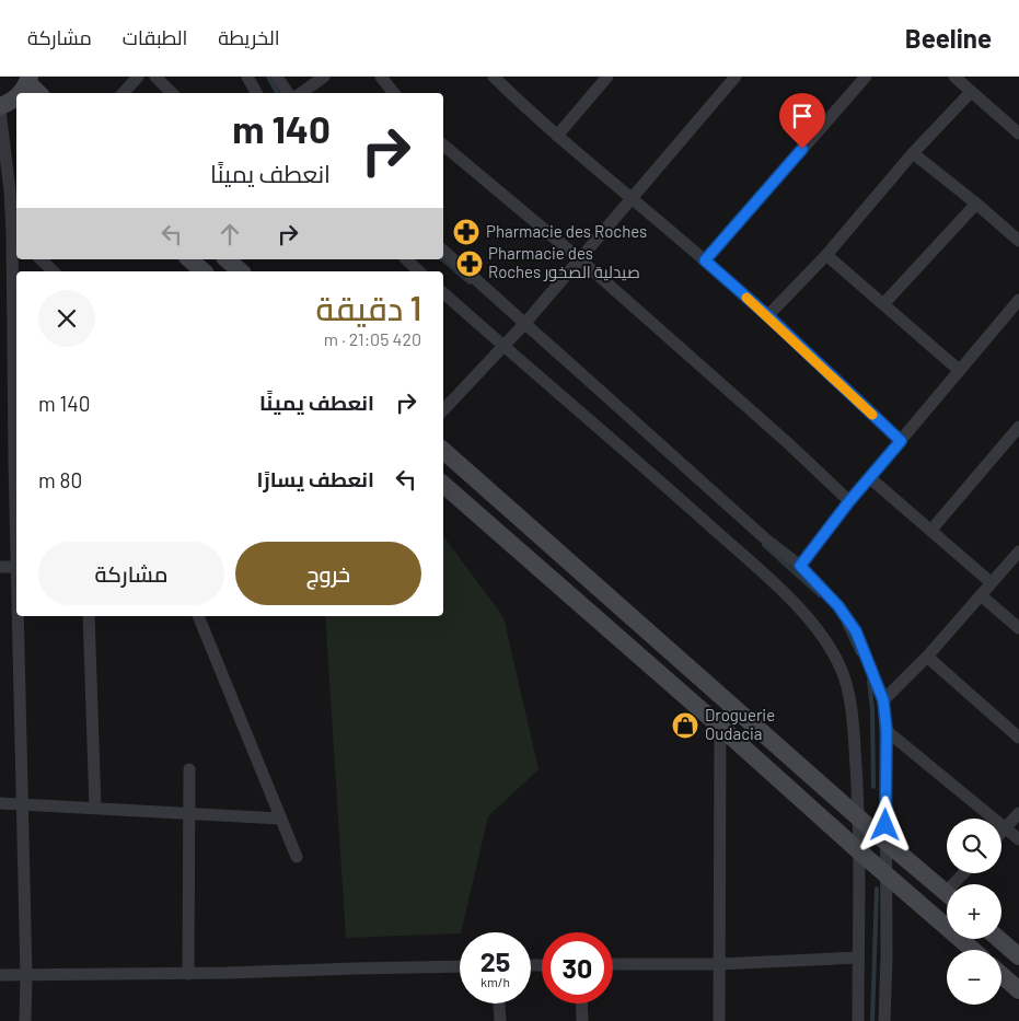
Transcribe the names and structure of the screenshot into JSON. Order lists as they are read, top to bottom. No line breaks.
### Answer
{"places":{"pharmacy":["Pharmacie des Roches","Pharmacie des Roches صيدلية الصخور"],"shop":["Droguerie Oudacia"]},"page":{"header":"Beeline","nav":["الخريطة","الطبقات","مشاركة"],"turn":["140 m","انعطف يمينًا"],"heading":["1 دقيقة","420 m · 21:05"],"list":[{"name":"انعطف يمينًا","value":"140 m"},{"name":"انعطف يسارًا","value":"80 m"}],"buttons":["خروج","مشاركة"],"map_buttons":["+","−"],"speed":"25 km/h","limit":"30"}}
